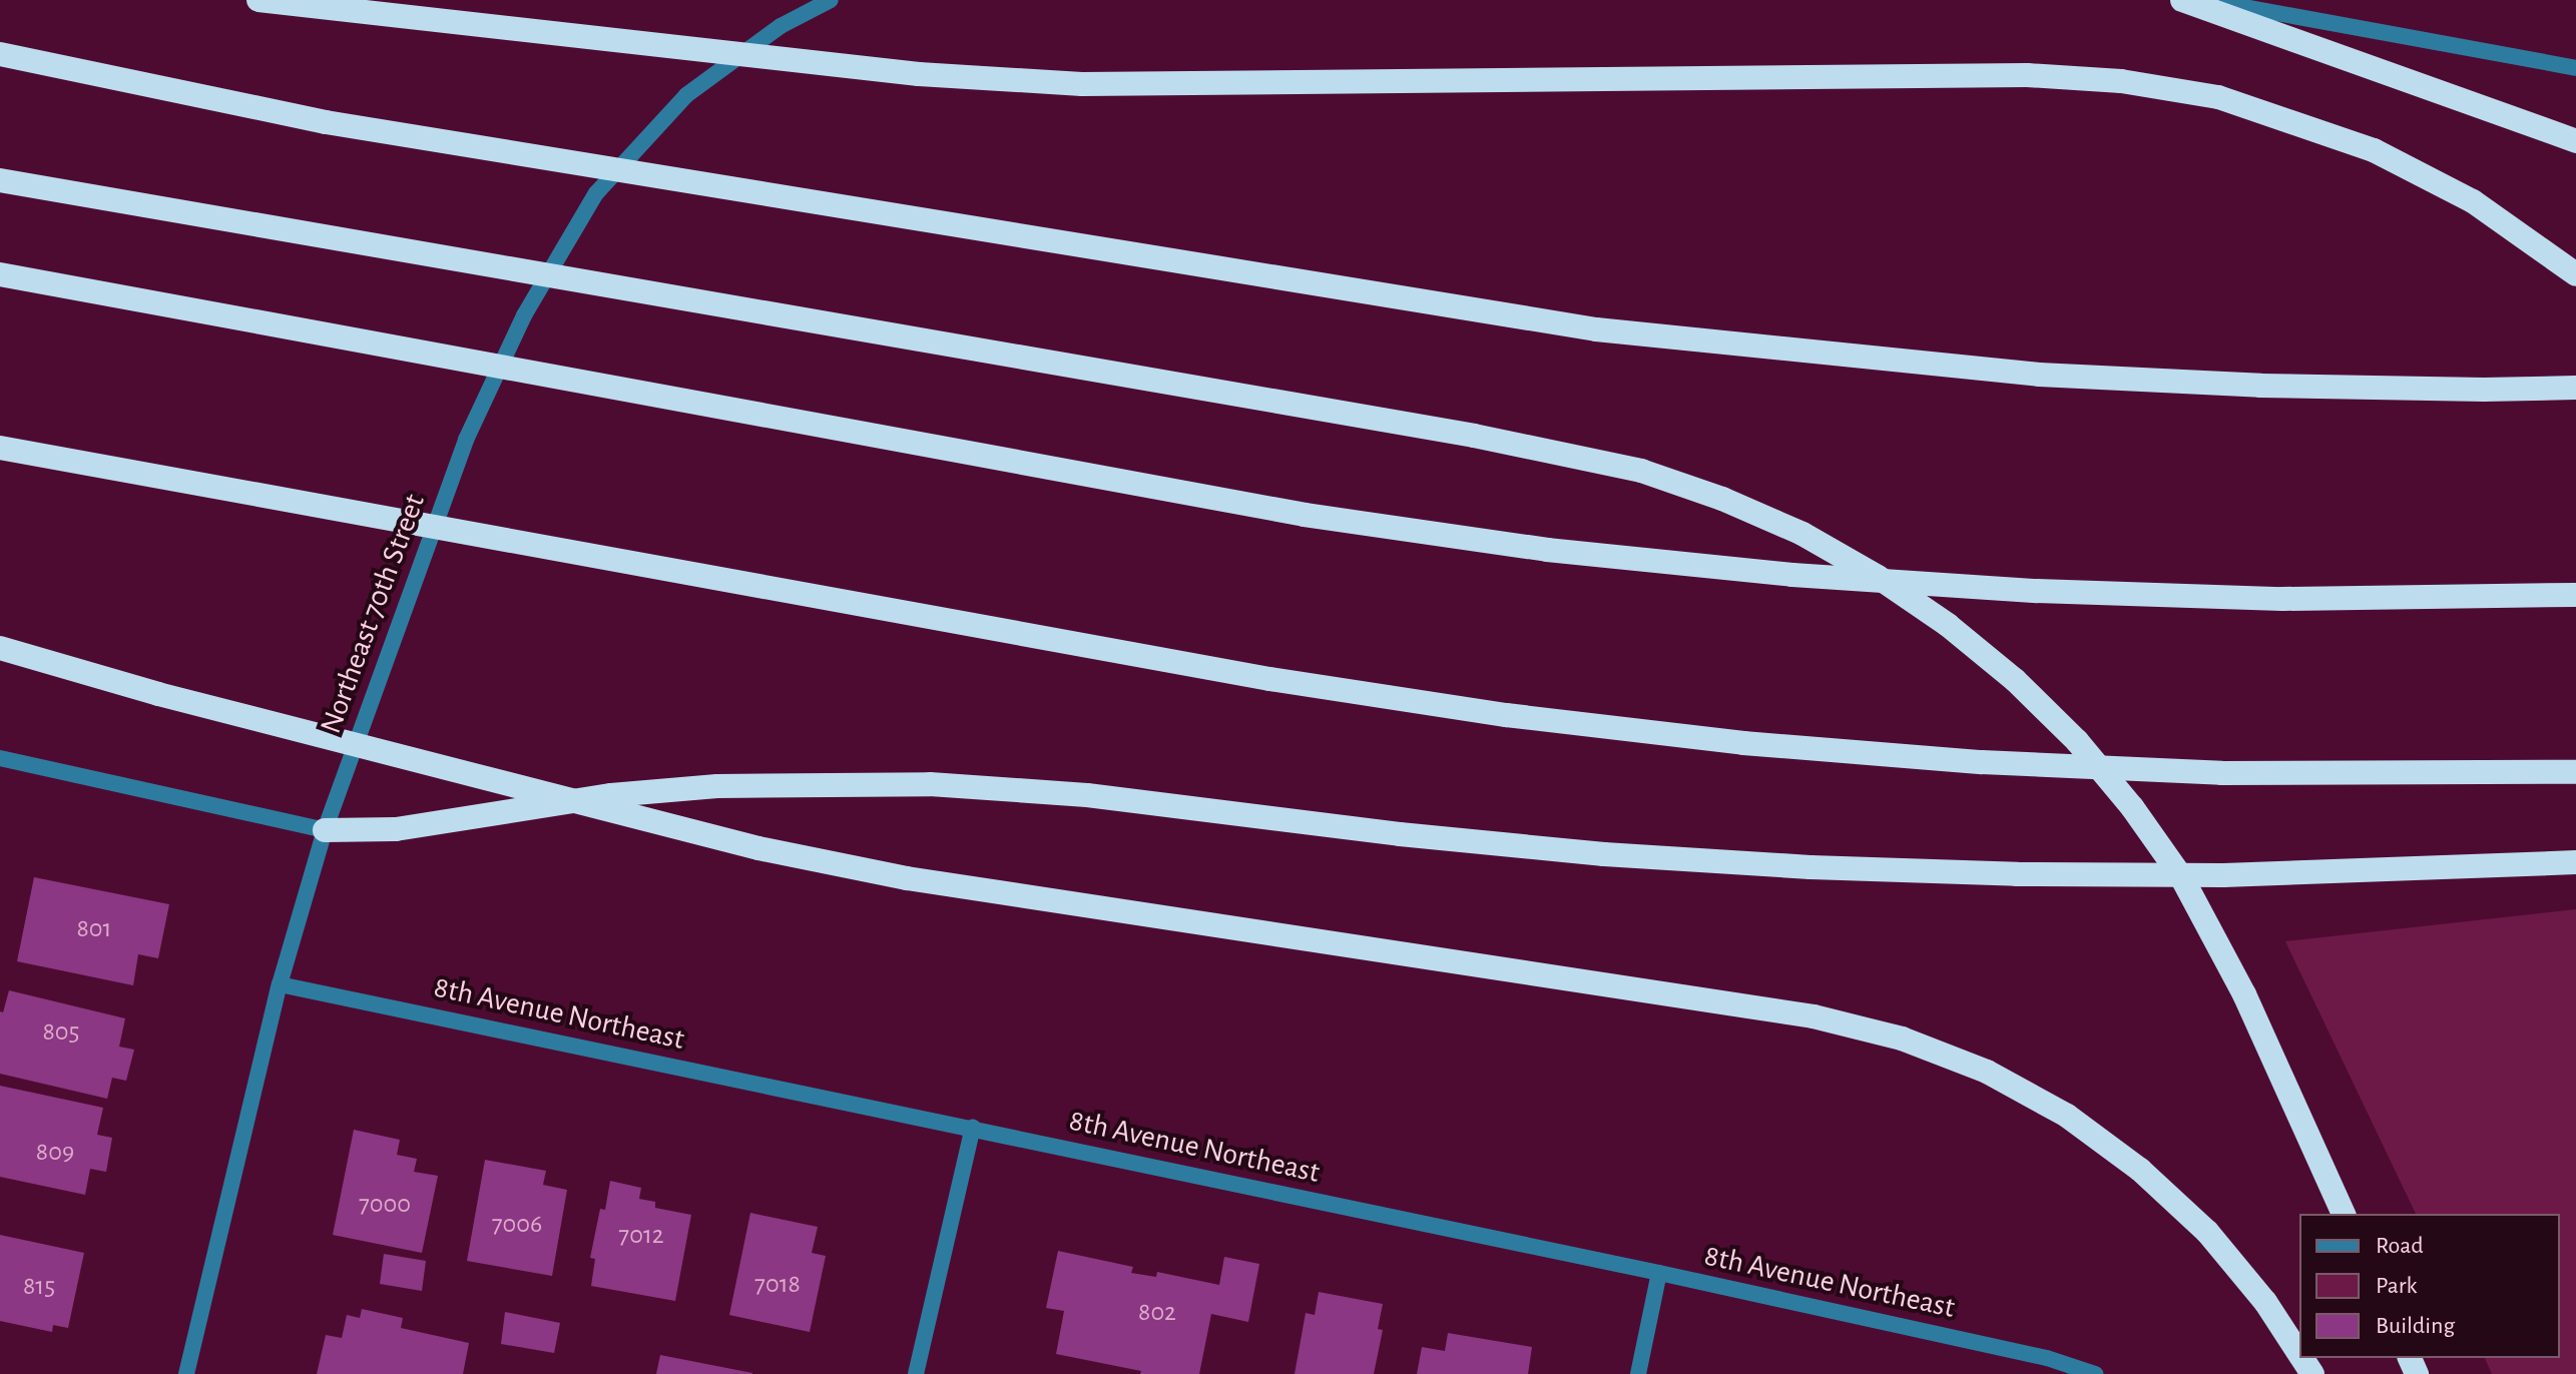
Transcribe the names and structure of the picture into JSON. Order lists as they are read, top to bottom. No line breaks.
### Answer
{"streets":{"street":["Northeast 70th Street","8th Avenue Northeast"]},"crossings":[["Northeast 70th Street","8th Avenue Northeast"]],"house_numbers":["801","805","809","7000","7006","7012","7018","815","802"],"legend":["Road","Park","Building"]}
